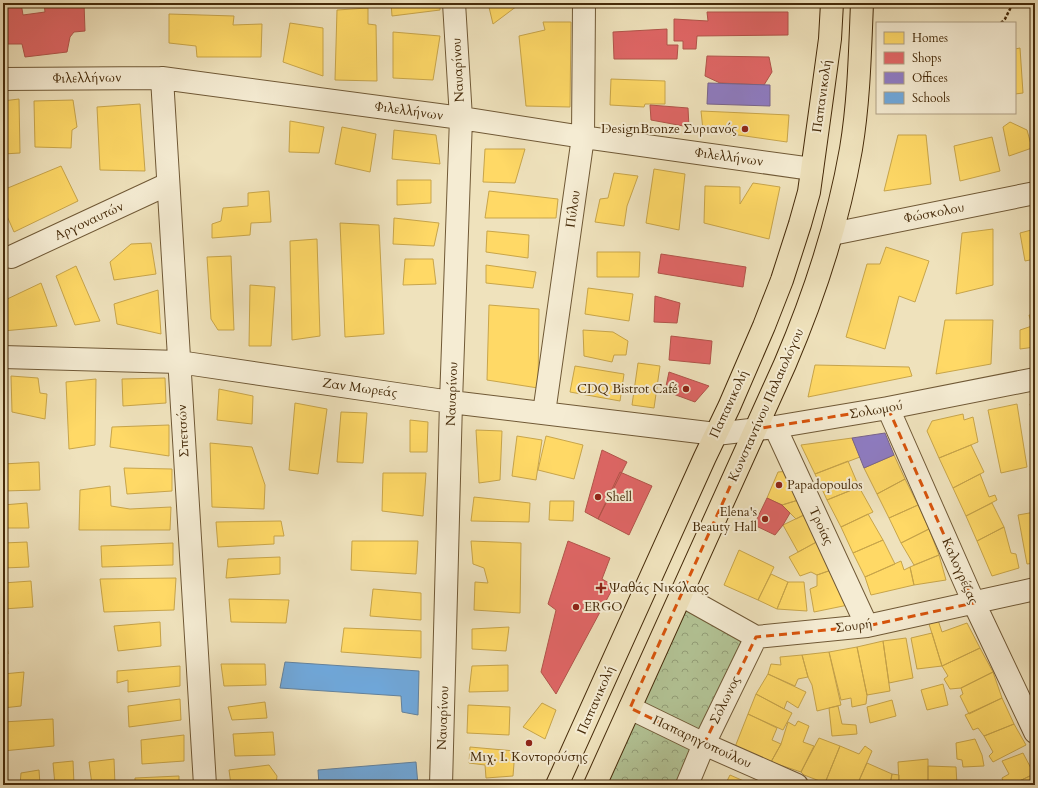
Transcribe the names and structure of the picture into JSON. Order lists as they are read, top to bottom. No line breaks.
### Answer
{"streets":{"main road":["Παπανικολή","Κωνσταντίνου Παλαιολόγου"],"street":["Ναυαρίνου","Φιλελλήνων","Πύλου","Φώσκολου","Αργοναυτών","Ζαν Μωρεάς","Σολωμού","Σπετσών","Τροίας","Καλογρέζας","Σουρή","Σόλωνος","Παπαρηγοπούλου"]},"crossings":[["Ναυαρίνου","Φιλελλήνων"],["Ναυαρίνου","Ζαν Μωρεάς"],["Φιλελλήνων","Παπανικολή"],["Φιλελλήνων","Πύλου"],["Φιλελλήνων","Σπετσών"],["Παπανικολή","Ζαν Μωρεάς"],["Παπανικολή","Σολωμού"],["Πύλου","Ζαν Μωρεάς"],["Φώσκολου","Κωνσταντίνου Παλαιολόγου"],["Αργοναυτών","Σπετσών"],["Ζαν Μωρεάς","Σολωμού"],["Ζαν Μωρεάς","Σπετσών"],["Κωνσταντίνου Παλαιολόγου","Σολωμού"],["Κωνσταντίνου Παλαιολόγου","Τροίας"],["Κωνσταντίνου Παλαιολόγου","Παπαρηγοπούλου"],["Σολωμού","Τροίας"],["Σολωμού","Καλογρέζας"],["Τροίας","Σουρή"],["Καλογρέζας","Σουρή"],["Σουρή","Σόλωνος"],["Σόλωνος","Παπαρηγοπούλου"]],"places":{"other":["DesignBronze Συριανός","CDQ Bistrot Café","Papadopoulos","Shell","Elena's Beauty Hall","ERGO","Μιχ. Ι. Κοντορούσης"],"health":["Ψαθάς Νικόλαος"]},"legend":["Homes","Shops","Offices","Schools"]}
